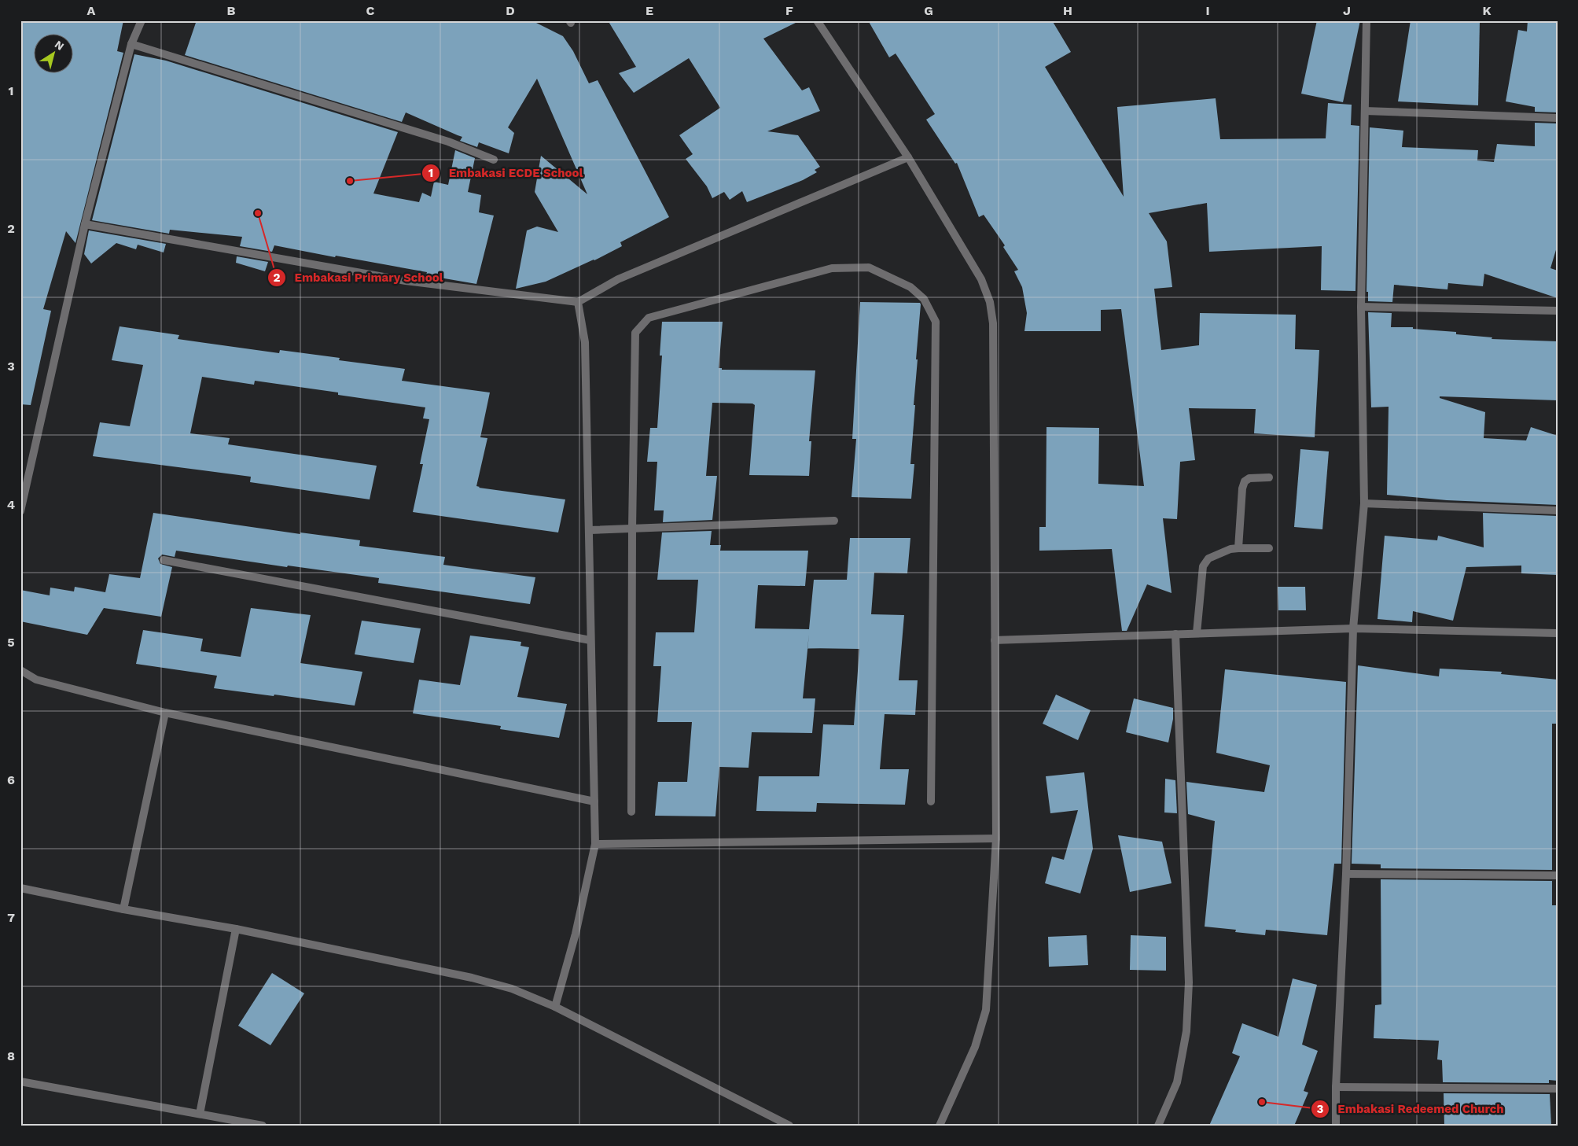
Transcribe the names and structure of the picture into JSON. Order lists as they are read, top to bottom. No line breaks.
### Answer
{"places":["Embakasi ECDE School","Embakasi Primary School","Embakasi Redeemed Church"],"north":"top right","grid":{"columns":["A","B","C","D","E","F","G","H","I","J","K"],"rows":["1","2","3","4","5","6","7","8"]}}
